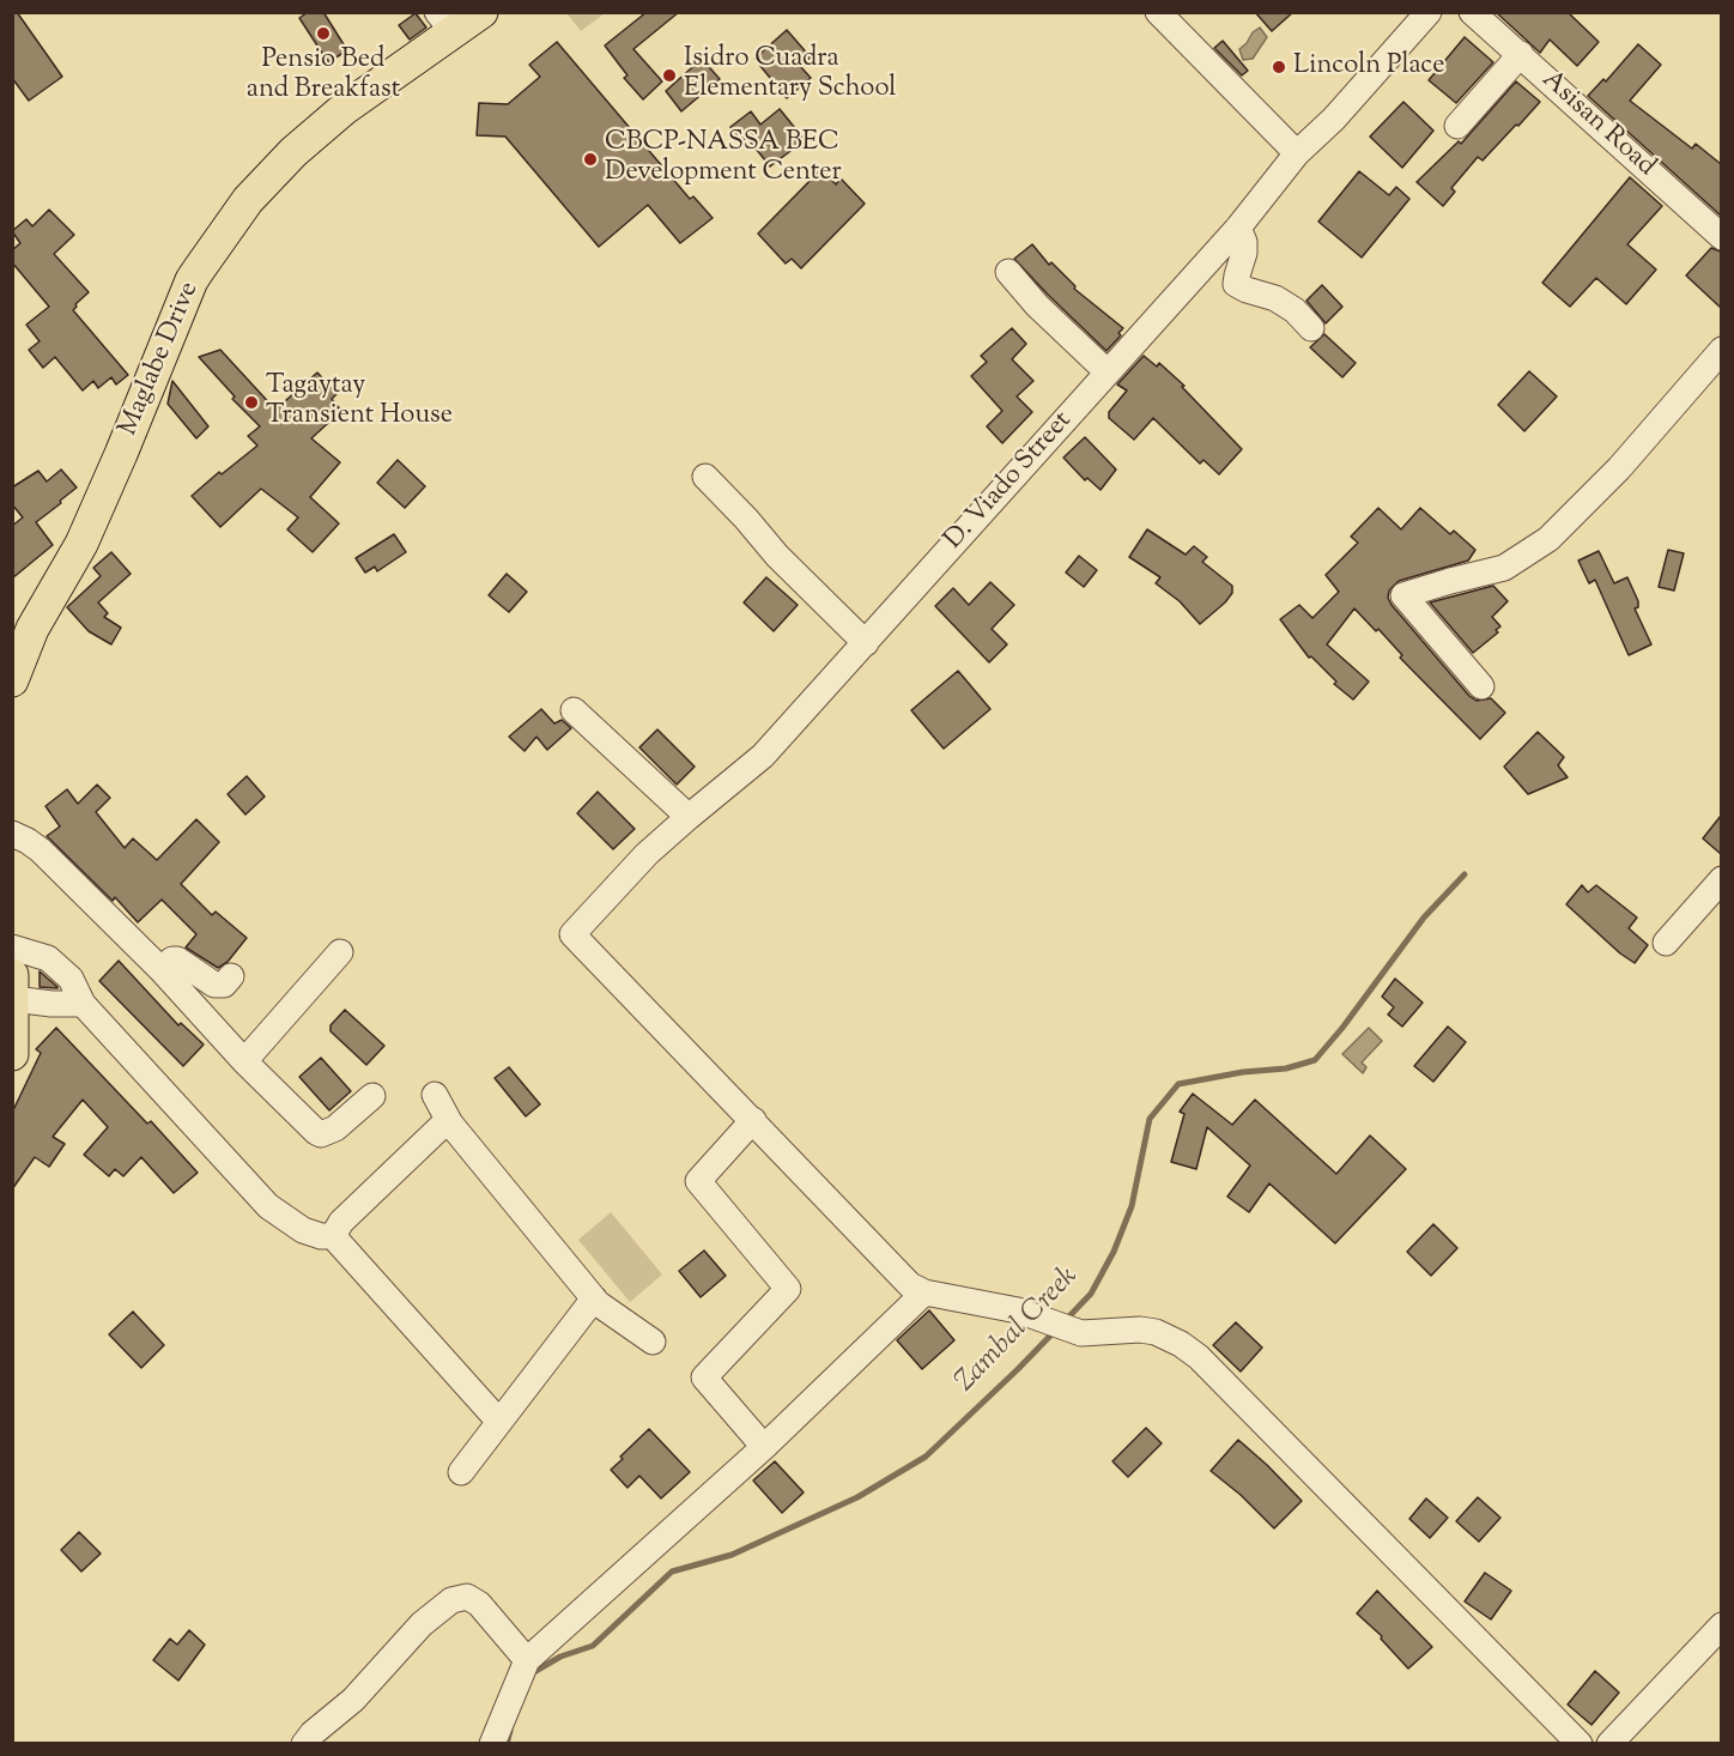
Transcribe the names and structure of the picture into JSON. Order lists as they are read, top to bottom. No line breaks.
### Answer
{"streets":{"main road":["Maglabe Drive"],"street":["Asisan Road","D. Viado Street"]},"water":["Zambal Creek"],"places":["Pensio Bed and Breakfast","Lincoln Place","Isidro Cuadra Elementary School","CBCP-NASSA BEC Development Center","Tagaytay Transient House"]}
